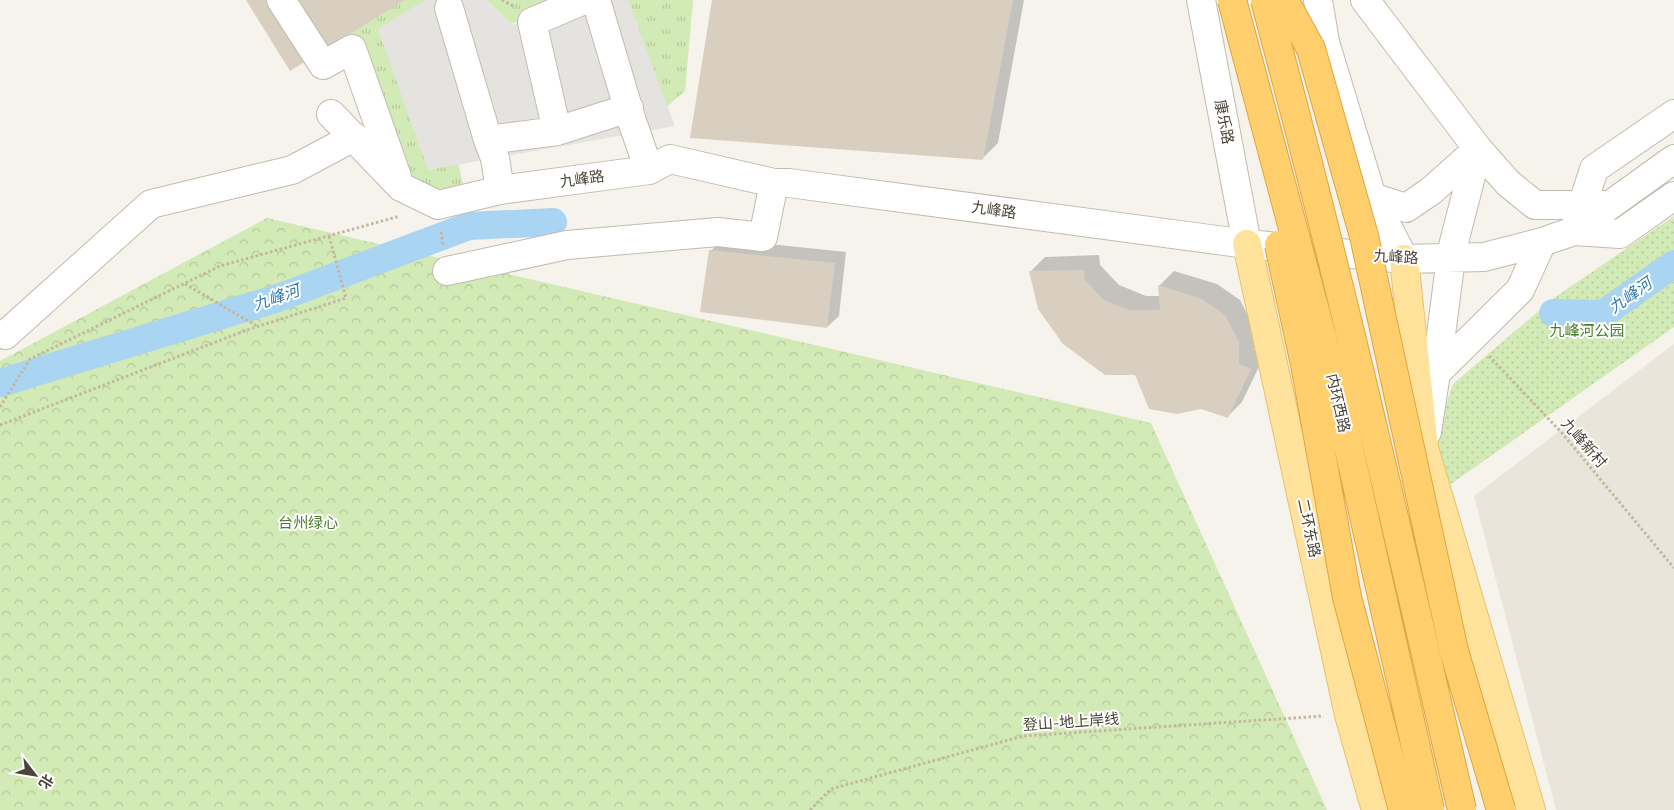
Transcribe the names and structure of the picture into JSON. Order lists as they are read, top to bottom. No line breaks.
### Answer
{"streets":{"highway":["内环西路"],"main road":["二环东路"],"street":["康乐路","九峰路"],"path":["九峰新村","登山-地上岸线"]},"crossings":[["康乐路","九峰路"],["康乐路","二环东路"],["九峰路","二环东路"],["二环东路","登山-地上岸线"]],"water":["九峰河"],"parks":["九峰河公园","台州绿心"],"north":"bottom right"}
